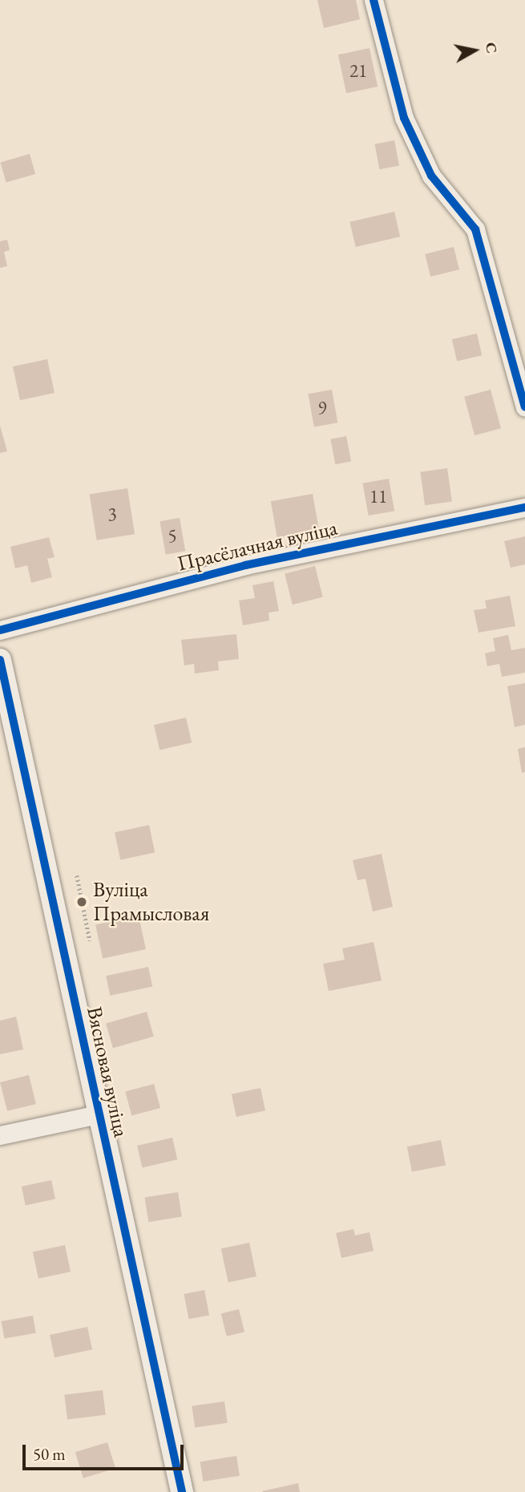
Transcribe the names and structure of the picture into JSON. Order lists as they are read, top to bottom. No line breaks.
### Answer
{"streets":{"street":["Прасёлачная вуліца","Вясновая вуліца"]},"places":["Вуліца Прамысловая"],"house_numbers":["21","9","11","3","5"],"scale_bar":"50 m","north":"right"}
